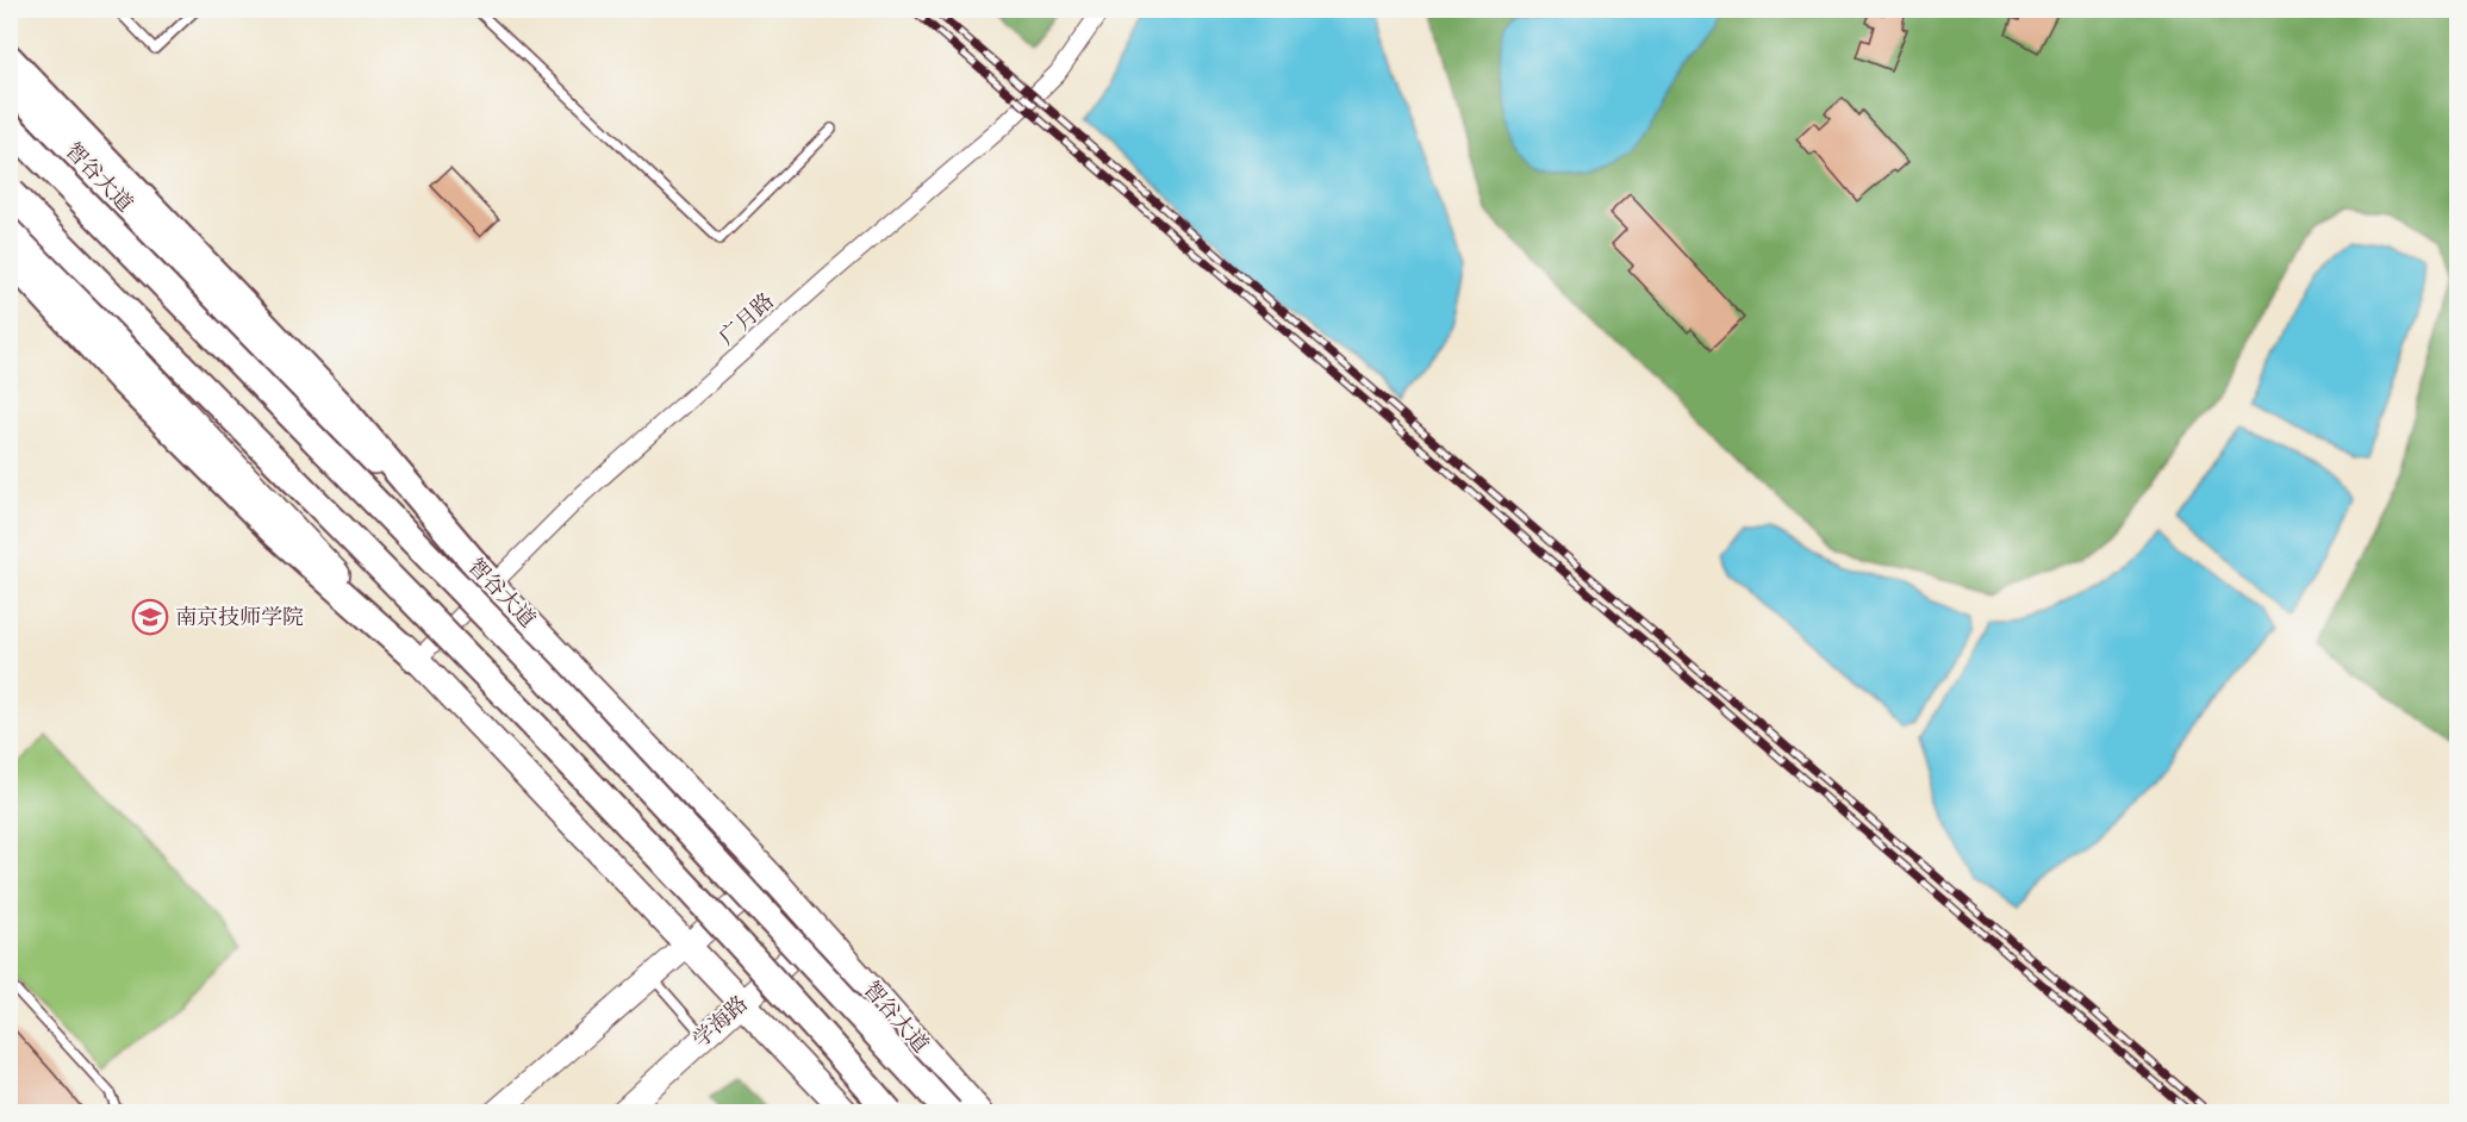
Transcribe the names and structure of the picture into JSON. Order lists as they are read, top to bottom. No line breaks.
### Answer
{"streets":{"highway":["智谷大道"],"main road":["学海路"],"street":["广月路"]},"crossings":[["智谷大道","广月路"],["智谷大道","学海路"]],"places":{"school or university":["南京技师学院"]}}
